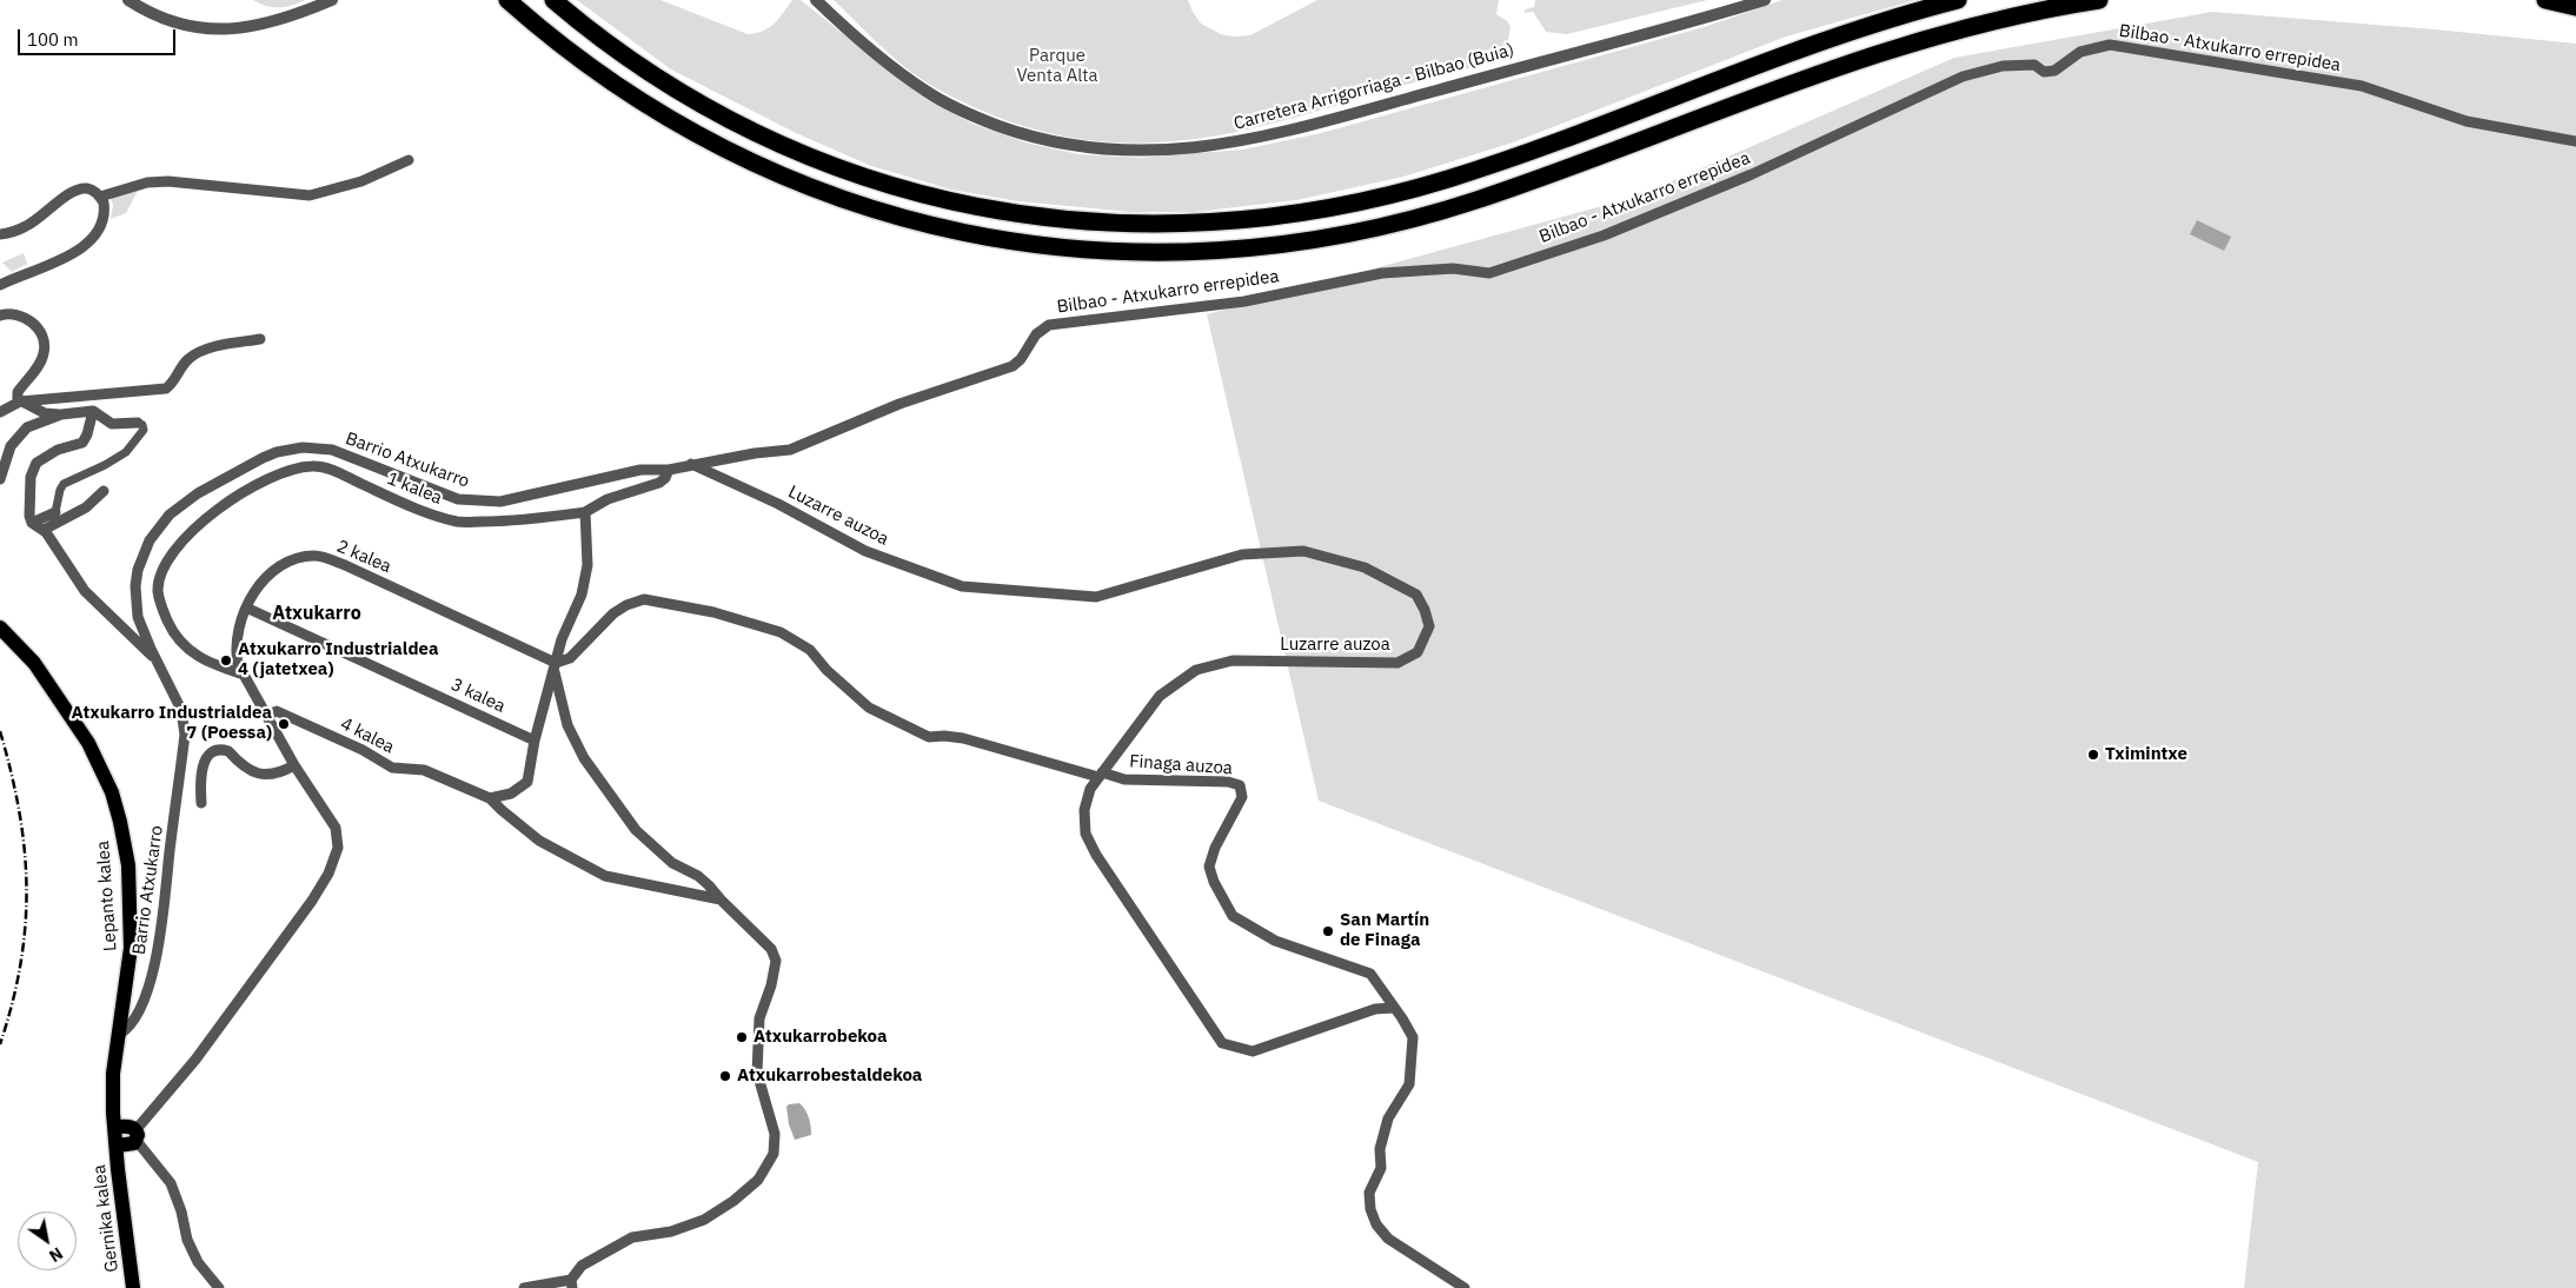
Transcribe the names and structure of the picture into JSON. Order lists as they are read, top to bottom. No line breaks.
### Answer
{"streets":{"main road":["Lepanto kalea","Gernika kalea"],"street":["Bilbao - Atxukarro errepidea","Carretera Arrigorriaga - Bilbao (Buia)","Barrio Atxukarro","1 kalea","Luzarre auzoa","2 kalea","3 kalea","4 kalea","Finaga auzoa"]},"crossings":[["Bilbao - Atxukarro errepidea","Barrio Atxukarro"],["Bilbao - Atxukarro errepidea","Luzarre auzoa"],["Barrio Atxukarro","Lepanto kalea"],["1 kalea","2 kalea"],["Luzarre auzoa","Finaga auzoa"],["2 kalea","3 kalea"],["2 kalea","4 kalea"],["Lepanto kalea","Gernika kalea"]],"districts":["Atxukarro"],"parks":["Parque Venta Alta"],"places":["Atxukarro Industrialdea 4 (jatetxea)","Atxukarro Industrialdea 7 (Poessa)","Tximintxe","San Martín de Finaga","Atxukarrobekoa","Atxukarrobestaldekoa"],"scale_bar":"100 m","north":"bottom right"}
